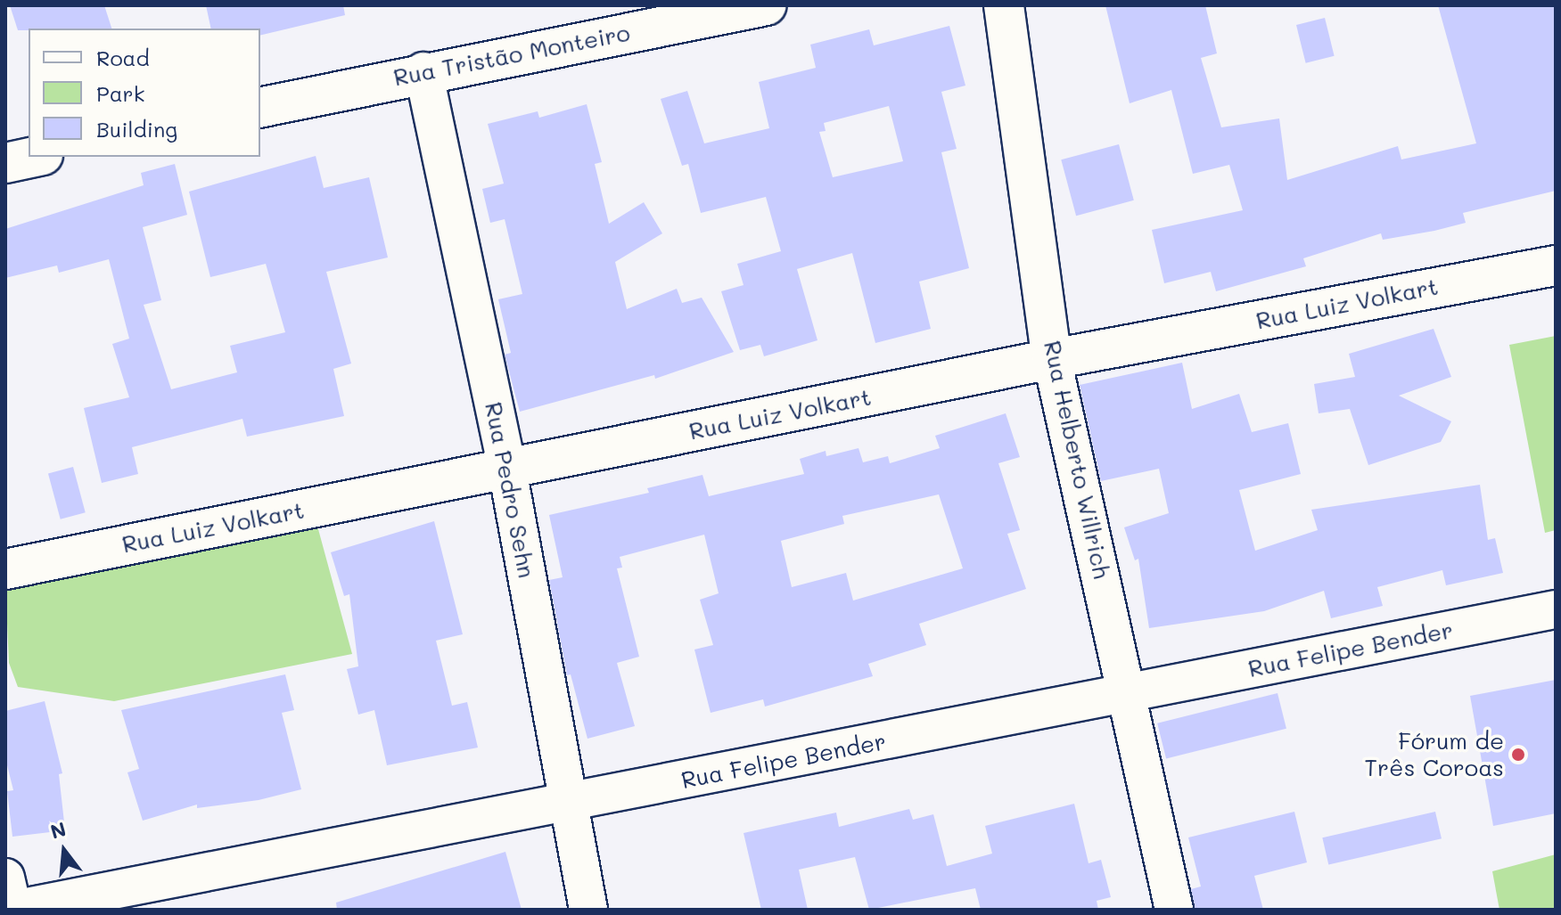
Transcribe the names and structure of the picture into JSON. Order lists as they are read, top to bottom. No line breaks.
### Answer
{"streets":{"street":["Rua Tristão Monteiro","Rua Luiz Volkart","Rua Helberto Willrich","Rua Pedro Sehn","Rua Felipe Bender"]},"crossings":[["Rua Tristão Monteiro","Rua Pedro Sehn"],["Rua Luiz Volkart","Rua Helberto Willrich"],["Rua Luiz Volkart","Rua Pedro Sehn"],["Rua Helberto Willrich","Rua Felipe Bender"],["Rua Pedro Sehn","Rua Felipe Bender"]],"places":["Fórum de Três Coroas"],"legend":["Road","Park","Building"],"north":"top"}
